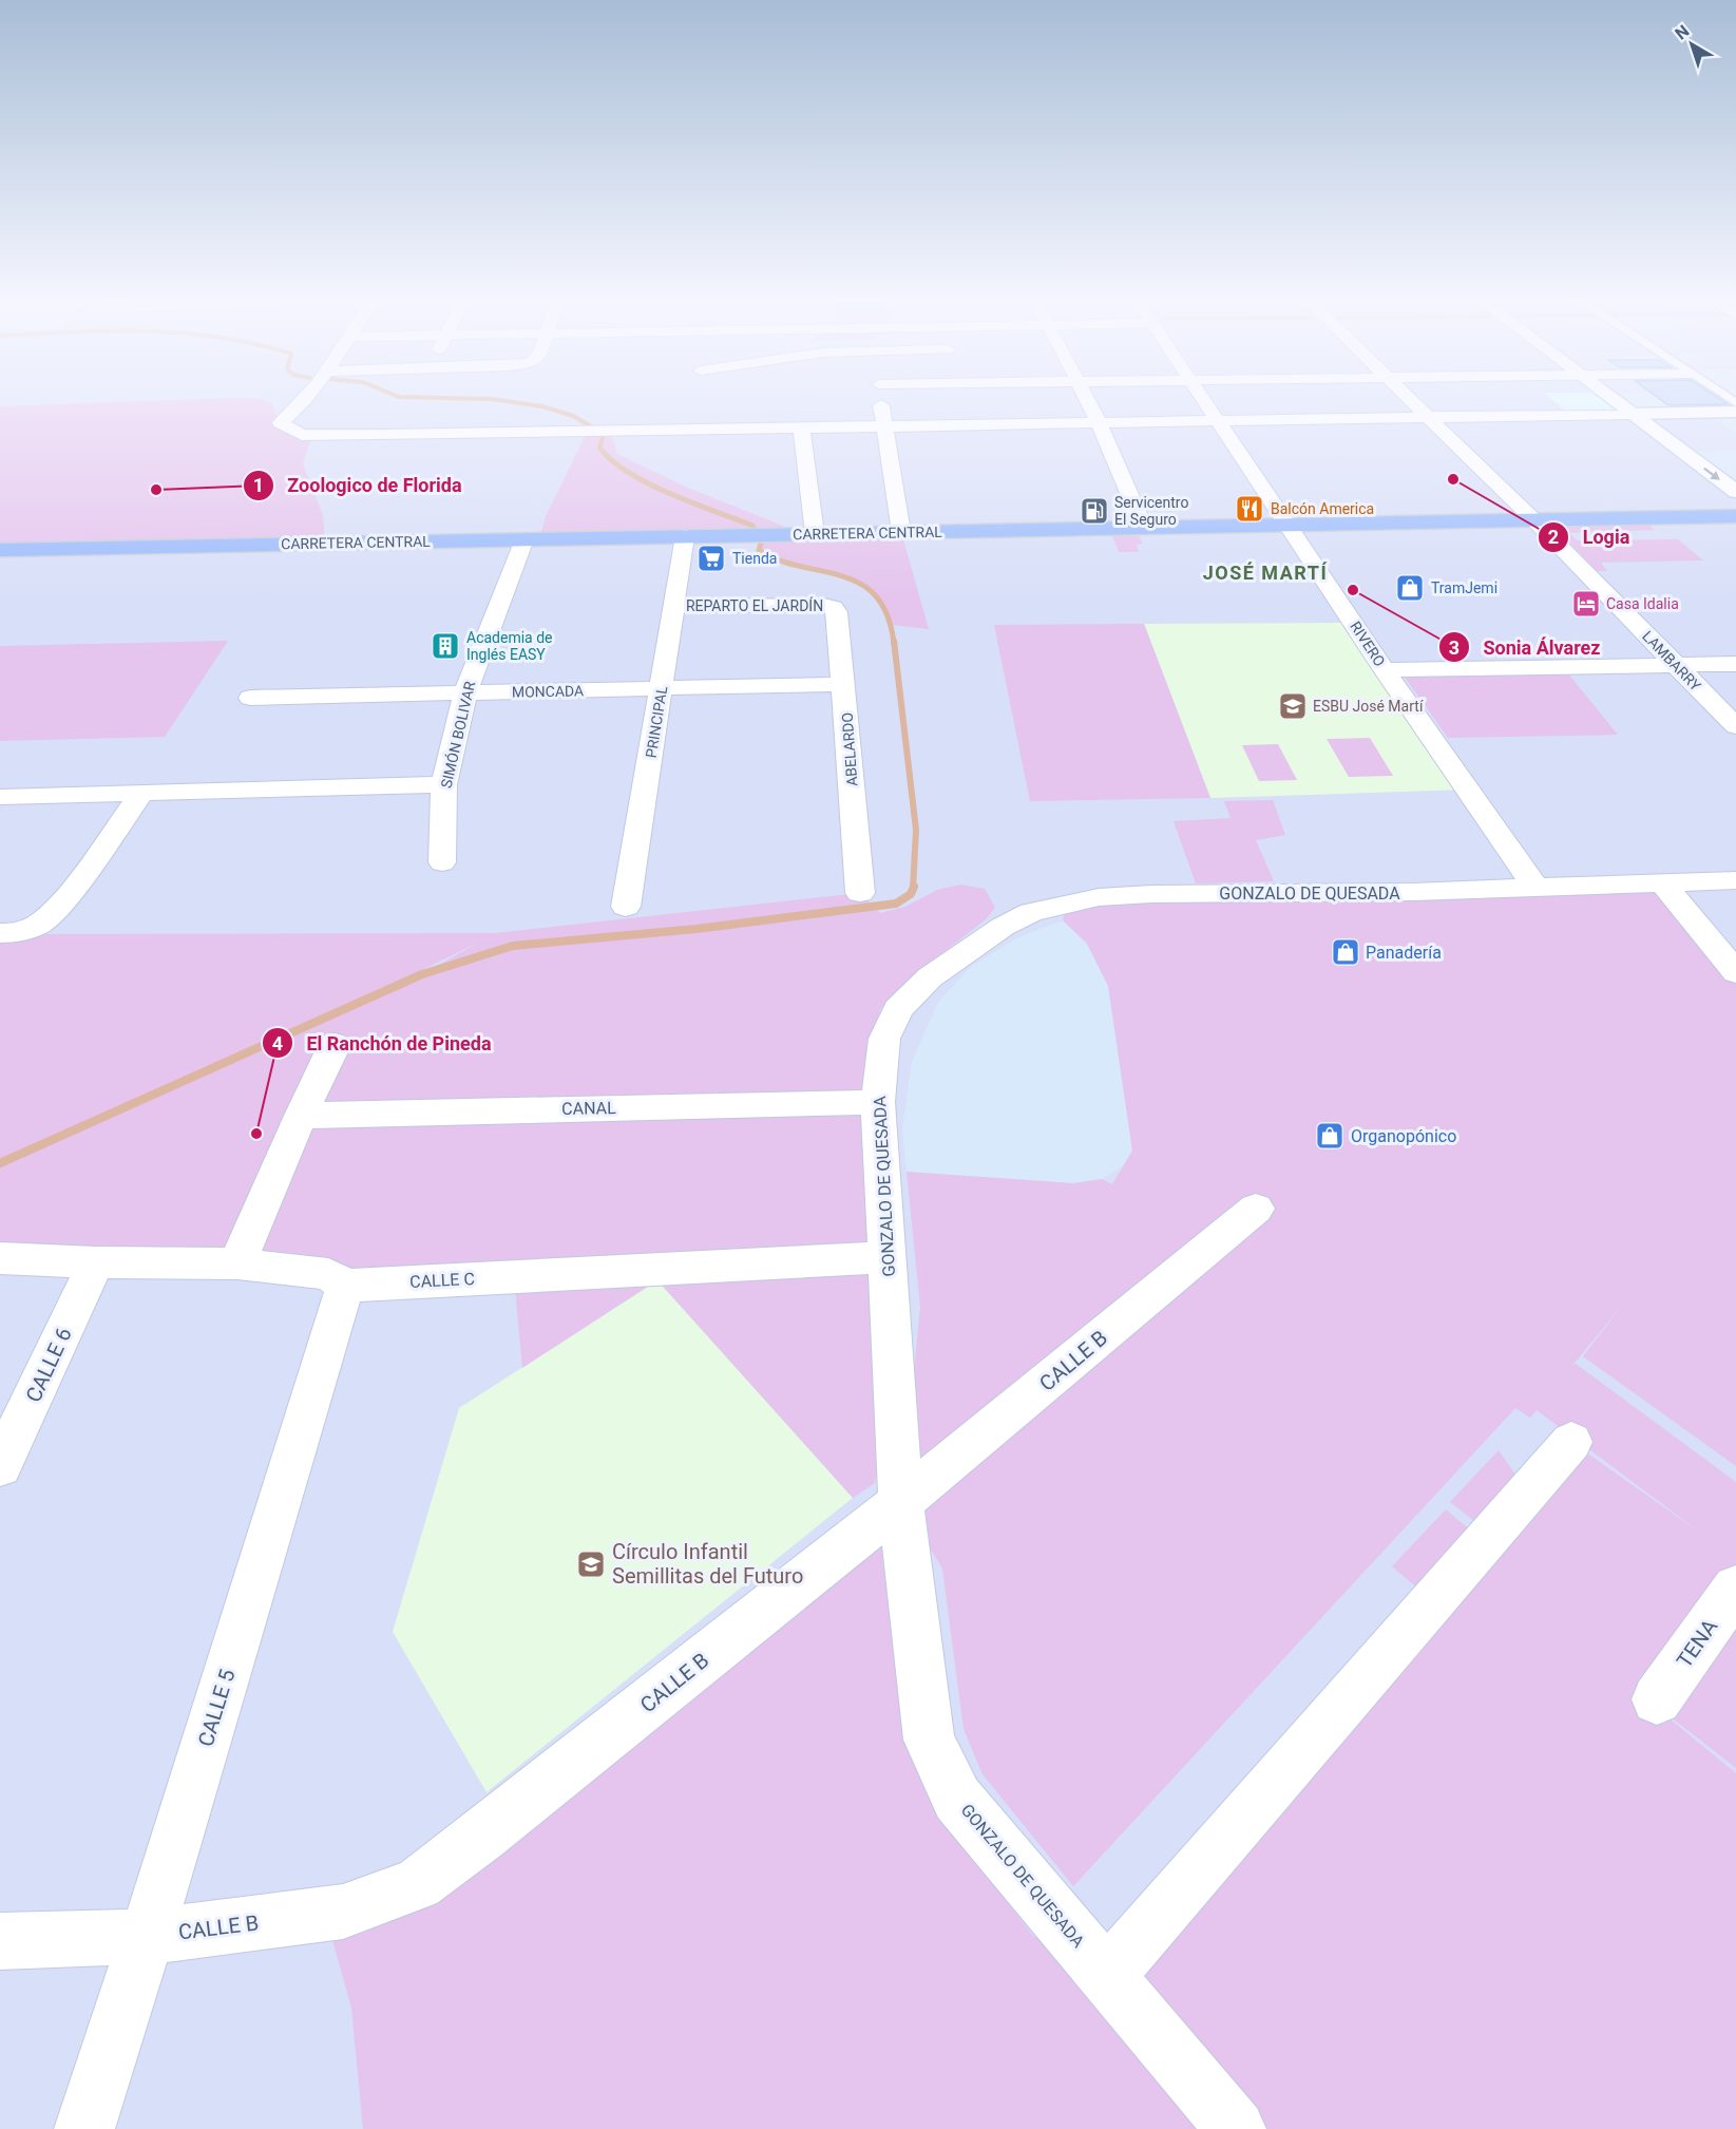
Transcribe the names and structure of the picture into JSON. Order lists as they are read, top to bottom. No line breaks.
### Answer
{"streets":{"highway":["CARRETERA CENTRAL"],"street":["REPARTO EL JARDÍN","RIVERO","LAMBARRY","MONCADA","PRINCIPAL","SIMÓN BOLIVAR","ABELARDO","GONZALO DE QUESADA","CANAL","CALLE C","CALLE B","CALLE 6","TENA","CALLE 5"]},"crossings":[["CARRETERA CENTRAL","RIVERO"],["CARRETERA CENTRAL","LAMBARRY"],["CARRETERA CENTRAL","PRINCIPAL"],["CARRETERA CENTRAL","SIMÓN BOLIVAR"],["REPARTO EL JARDÍN","PRINCIPAL"],["REPARTO EL JARDÍN","ABELARDO"],["RIVERO","GONZALO DE QUESADA"],["MONCADA","PRINCIPAL"],["MONCADA","SIMÓN BOLIVAR"],["MONCADA","ABELARDO"],["GONZALO DE QUESADA","CANAL"],["GONZALO DE QUESADA","CALLE C"],["GONZALO DE QUESADA","CALLE B"],["CALLE C","CALLE 6"],["CALLE C","CALLE 5"],["CALLE B","CALLE 5"]],"districts":["JOSÉ MARTÍ"],"places":{"other":["Logia","Zoologico de Florida","Sonia Álvarez","El Ranchón de Pineda"],"restaurant":["Balcón America"],"fuel station":["Servicentro El Seguro"],"supermarket":["Tienda"],"shop":["TramJemi","Panadería","Organopónico"],"hotel":["Casa Idalia"],"building":["Academia de Inglés EASY"],"school or university":["ESBU José Martí","Círculo Infantil Semillitas del Futuro"]},"north":"top left"}
